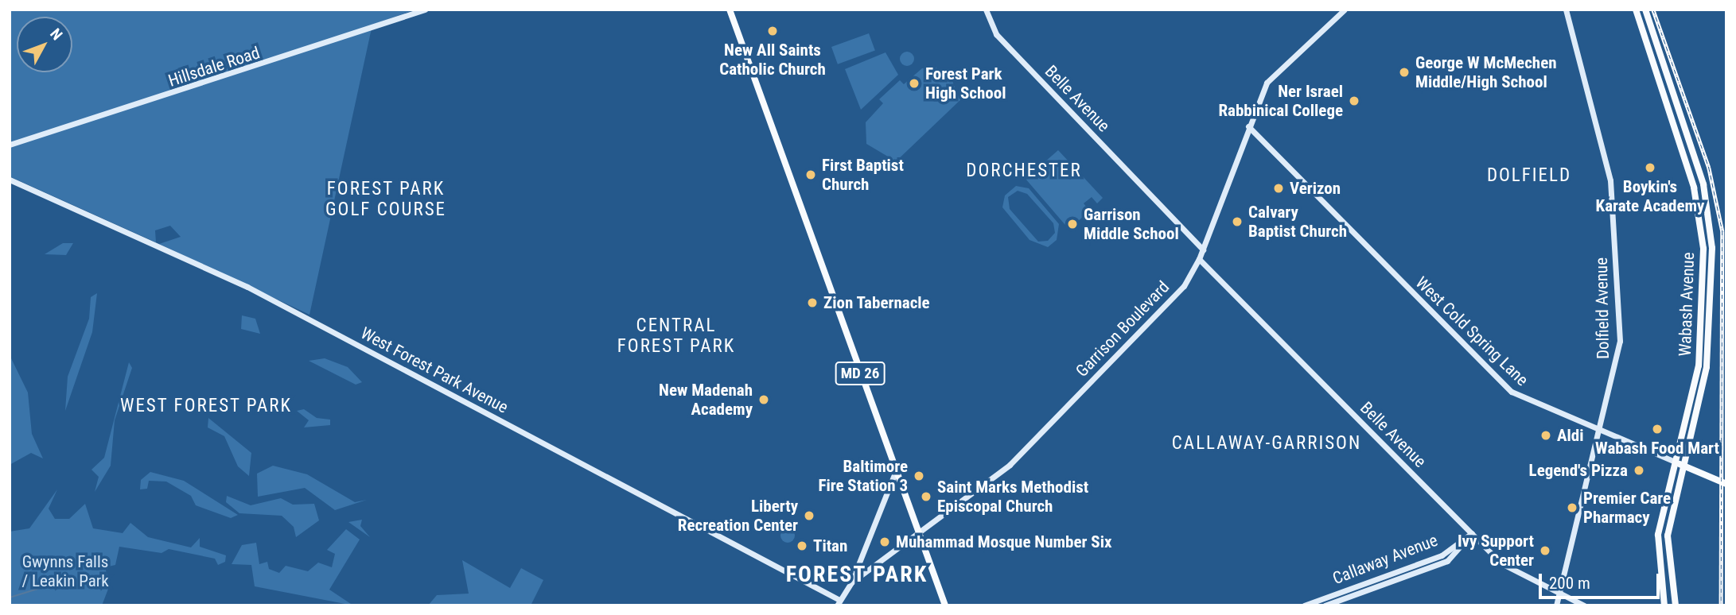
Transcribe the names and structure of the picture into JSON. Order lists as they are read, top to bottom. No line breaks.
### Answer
{"streets":{"main road":["Hillsdale Road","Belle Avenue","Wabash Avenue","Dolfield Avenue","Garrison Boulevard","West Cold Spring Lane","West Forest Park Avenue","MD 26","Callaway Avenue"]},"crossings":[["Belle Avenue","Dolfield Avenue"],["Belle Avenue","Garrison Boulevard"],["Belle Avenue","Callaway Avenue"],["Wabash Avenue","West Cold Spring Lane"],["Dolfield Avenue","West Cold Spring Lane"],["Garrison Boulevard","West Cold Spring Lane"],["Garrison Boulevard","West Forest Park Avenue"],["Garrison Boulevard","MD 26"]],"districts":["DORCHESTER","DOLFIELD","FOREST PARK GOLF COURSE","CENTRAL FOREST PARK","WEST FOREST PARK","CALLAWAY-GARRISON","FOREST PARK"],"parks":["Gwynns Falls / Leakin Park"],"places":["New All Saints Catholic Church","George W McMechen Middle/High School","Forest Park High School","Ner Israel Rabbinical College","Boykin's Karate Academy","First Baptist Church","Verizon","Calvary Baptist Church","Garrison Middle School","Zion Tabernacle","New Madenah Academy","Wabash Food Mart","Aldi","Legend's Pizza","Baltimore Fire Station 3","Saint Marks Methodist Episcopal Church","Premier Care Pharmacy","Liberty Recreation Center","Muhammad Mosque Number Six","Titan","Ivy Support Center"],"scale_bar":"200 m","north":"top right"}
